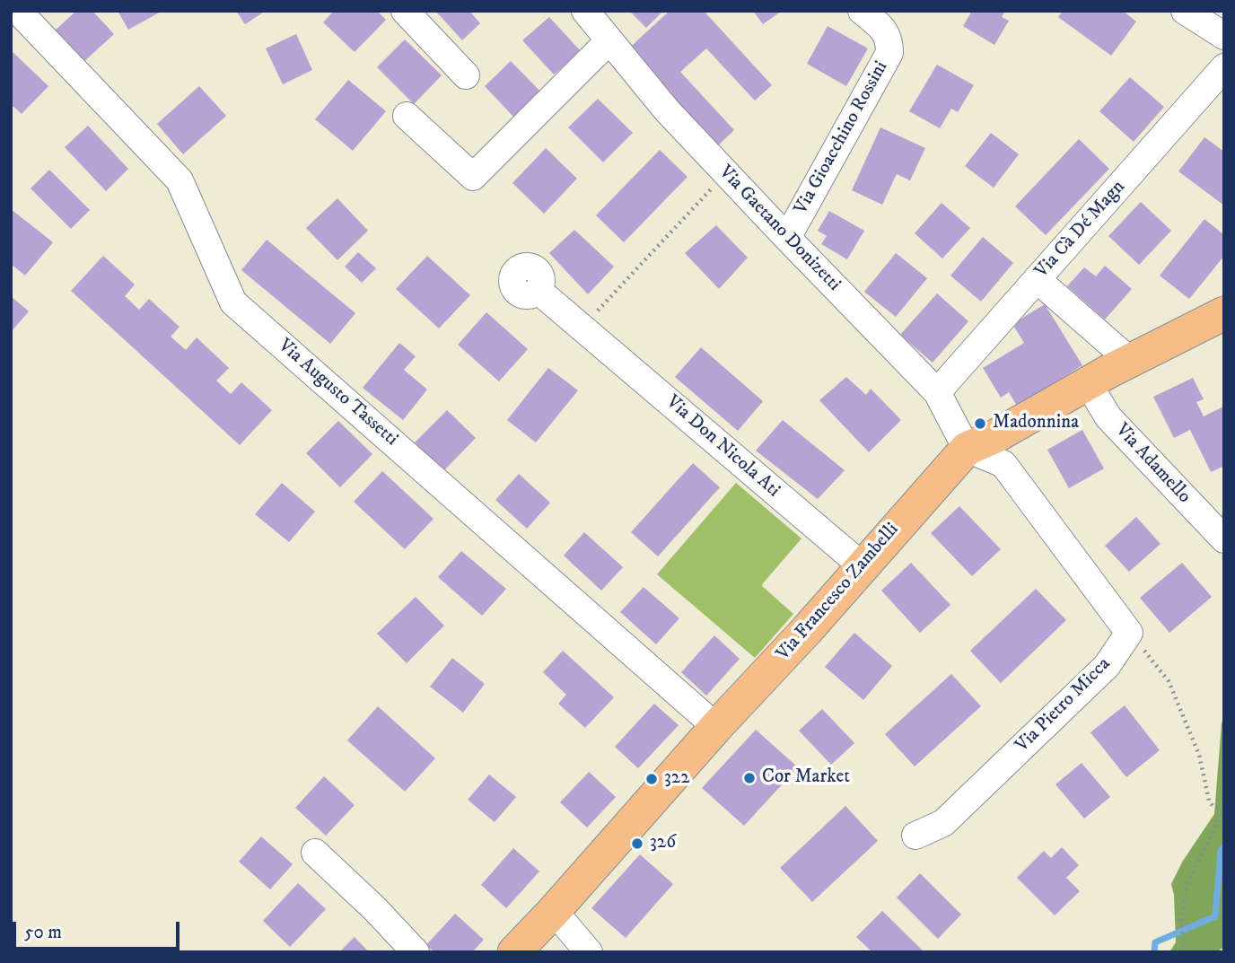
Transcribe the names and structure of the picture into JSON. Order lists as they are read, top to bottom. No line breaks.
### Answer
{"streets":{"main road":["Via Francesco Zambelli"],"street":["Via Gioacchino Rossini","Via Gaetano Donizetti","Via Cà Dé Magn","Via Augusto Tassetti","Via Don Nicola Ati","Via Adamello","Via Pietro Micca"]},"crossings":[["Via Gioacchino Rossini","Via Gaetano Donizetti"],["Via Gaetano Donizetti","Via Cà Dé Magn"],["Via Gaetano Donizetti","Via Francesco Zambelli"],["Via Augusto Tassetti","Via Francesco Zambelli"],["Via Don Nicola Ati","Via Francesco Zambelli"],["Via Adamello","Via Francesco Zambelli"]],"places":["Madonnina","Cor Market","322","326"],"scale_bar":"50 m"}
